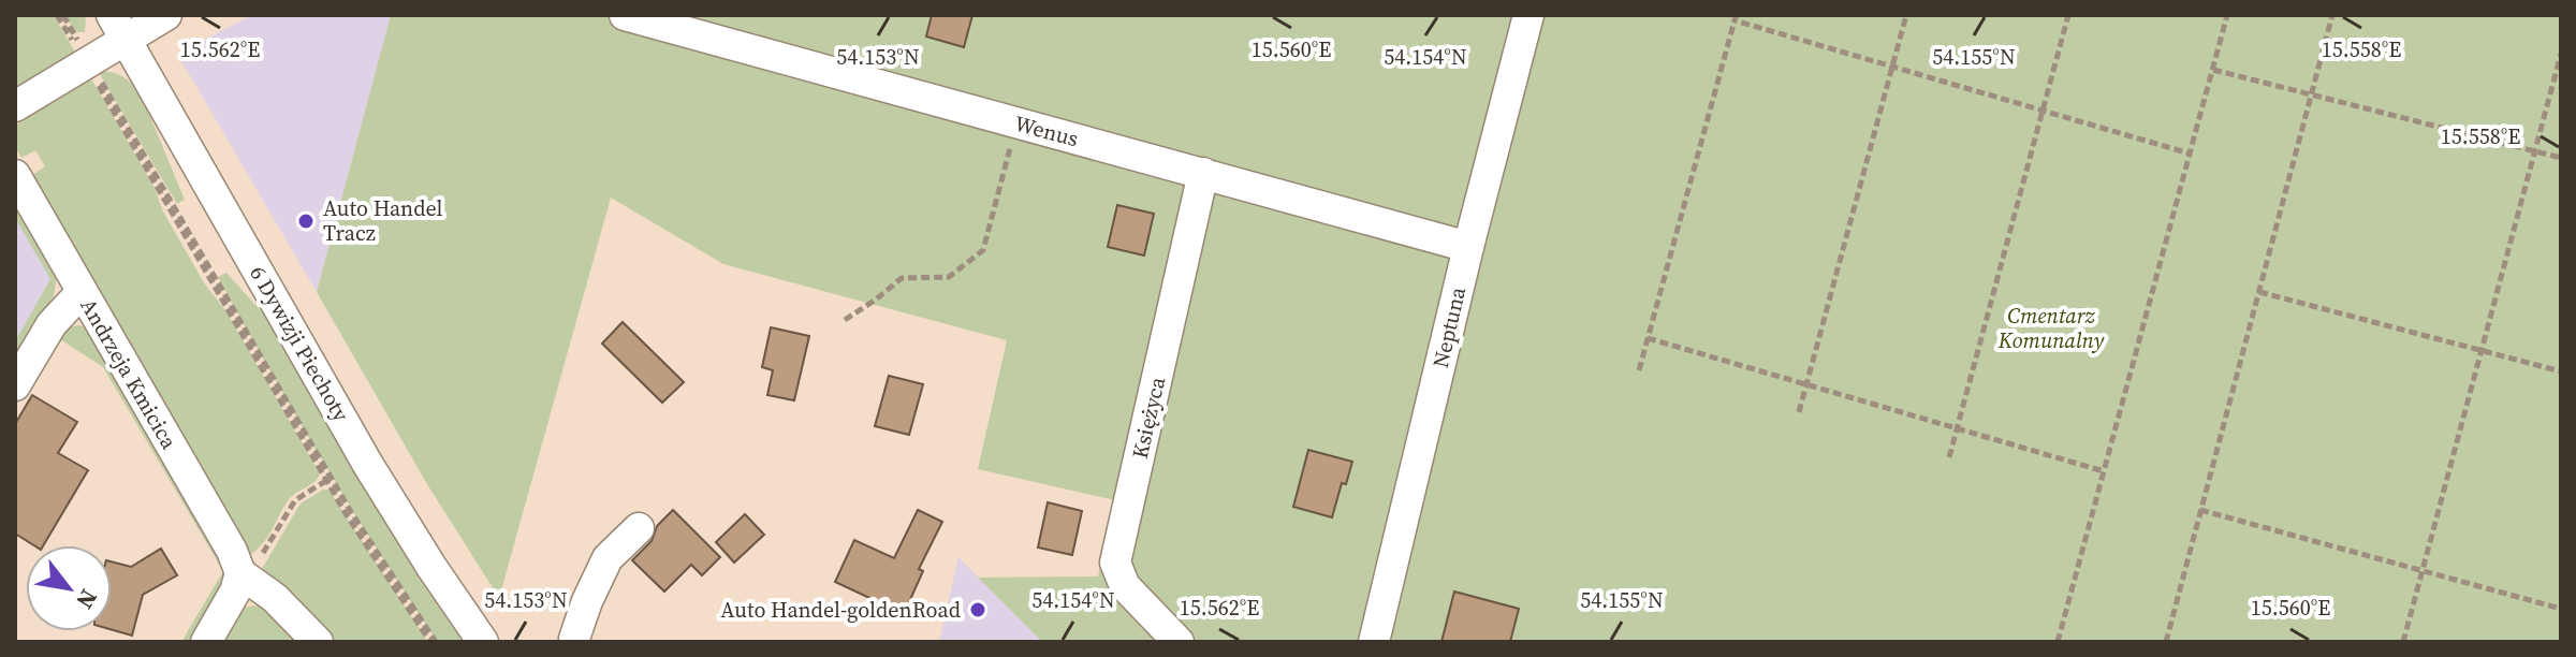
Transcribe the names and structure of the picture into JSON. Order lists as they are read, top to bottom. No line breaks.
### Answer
{"streets":{"street":["Wenus","Neptuna","6 Dywizji Piechoty","Andrzeja Kmicica","Księżyca"]},"crossings":[["Wenus","Neptuna"],["Wenus","Księżyca"]],"parks":["Cmentarz Komunalny"],"places":["Auto Handel Tracz","Auto Handel-goldenRoad"],"north":"bottom right","coordinates":["15.562°E","15.560°E","15.558°E","54.153°N","54.154°N","54.155°N"]}
